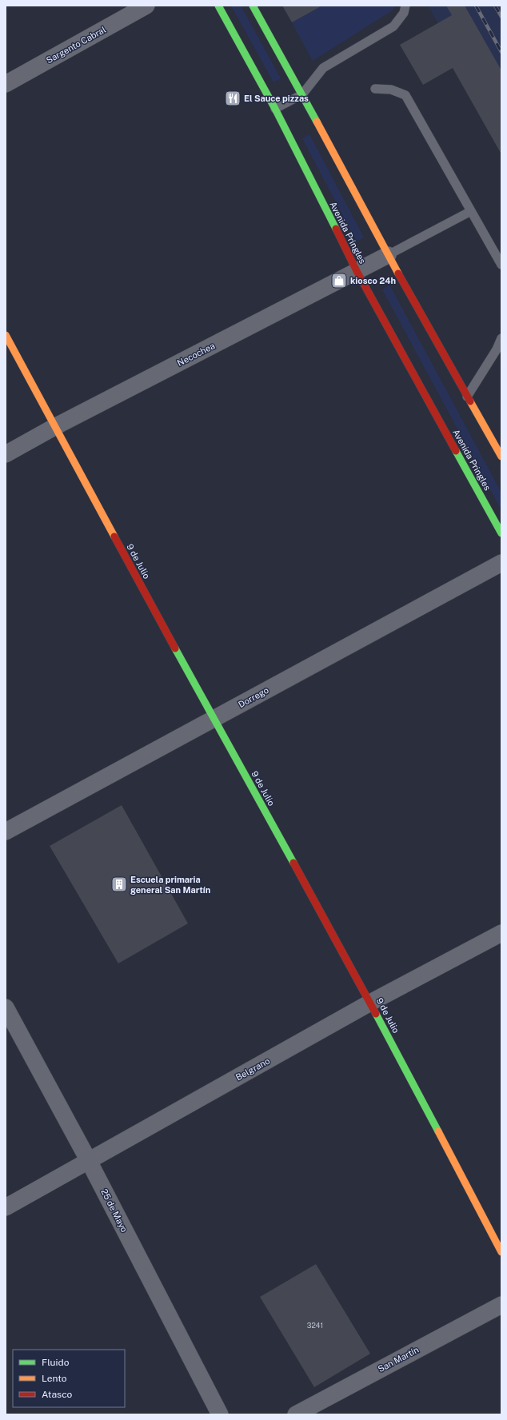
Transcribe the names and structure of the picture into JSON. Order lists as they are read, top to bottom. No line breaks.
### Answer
{"streets":{"main road":["Avenida Pringles","9 de Julio"],"street":["Sargento Cabral","Necochea","Dorrego","Belgrano","25 de Mayo","San Martín"]},"crossings":[["Avenida Pringles","Necochea"],["Necochea","9 de Julio"],["9 de Julio","Dorrego"],["9 de Julio","Belgrano"],["Belgrano","25 de Mayo"]],"places":{"restaurant":["El Sauce pizzas"],"shop":["kiosco 24h"],"building":["Escuela primaria general San Martín"]},"house_numbers":["3241"],"legend":["Fluido","Lento","Atasco"]}
